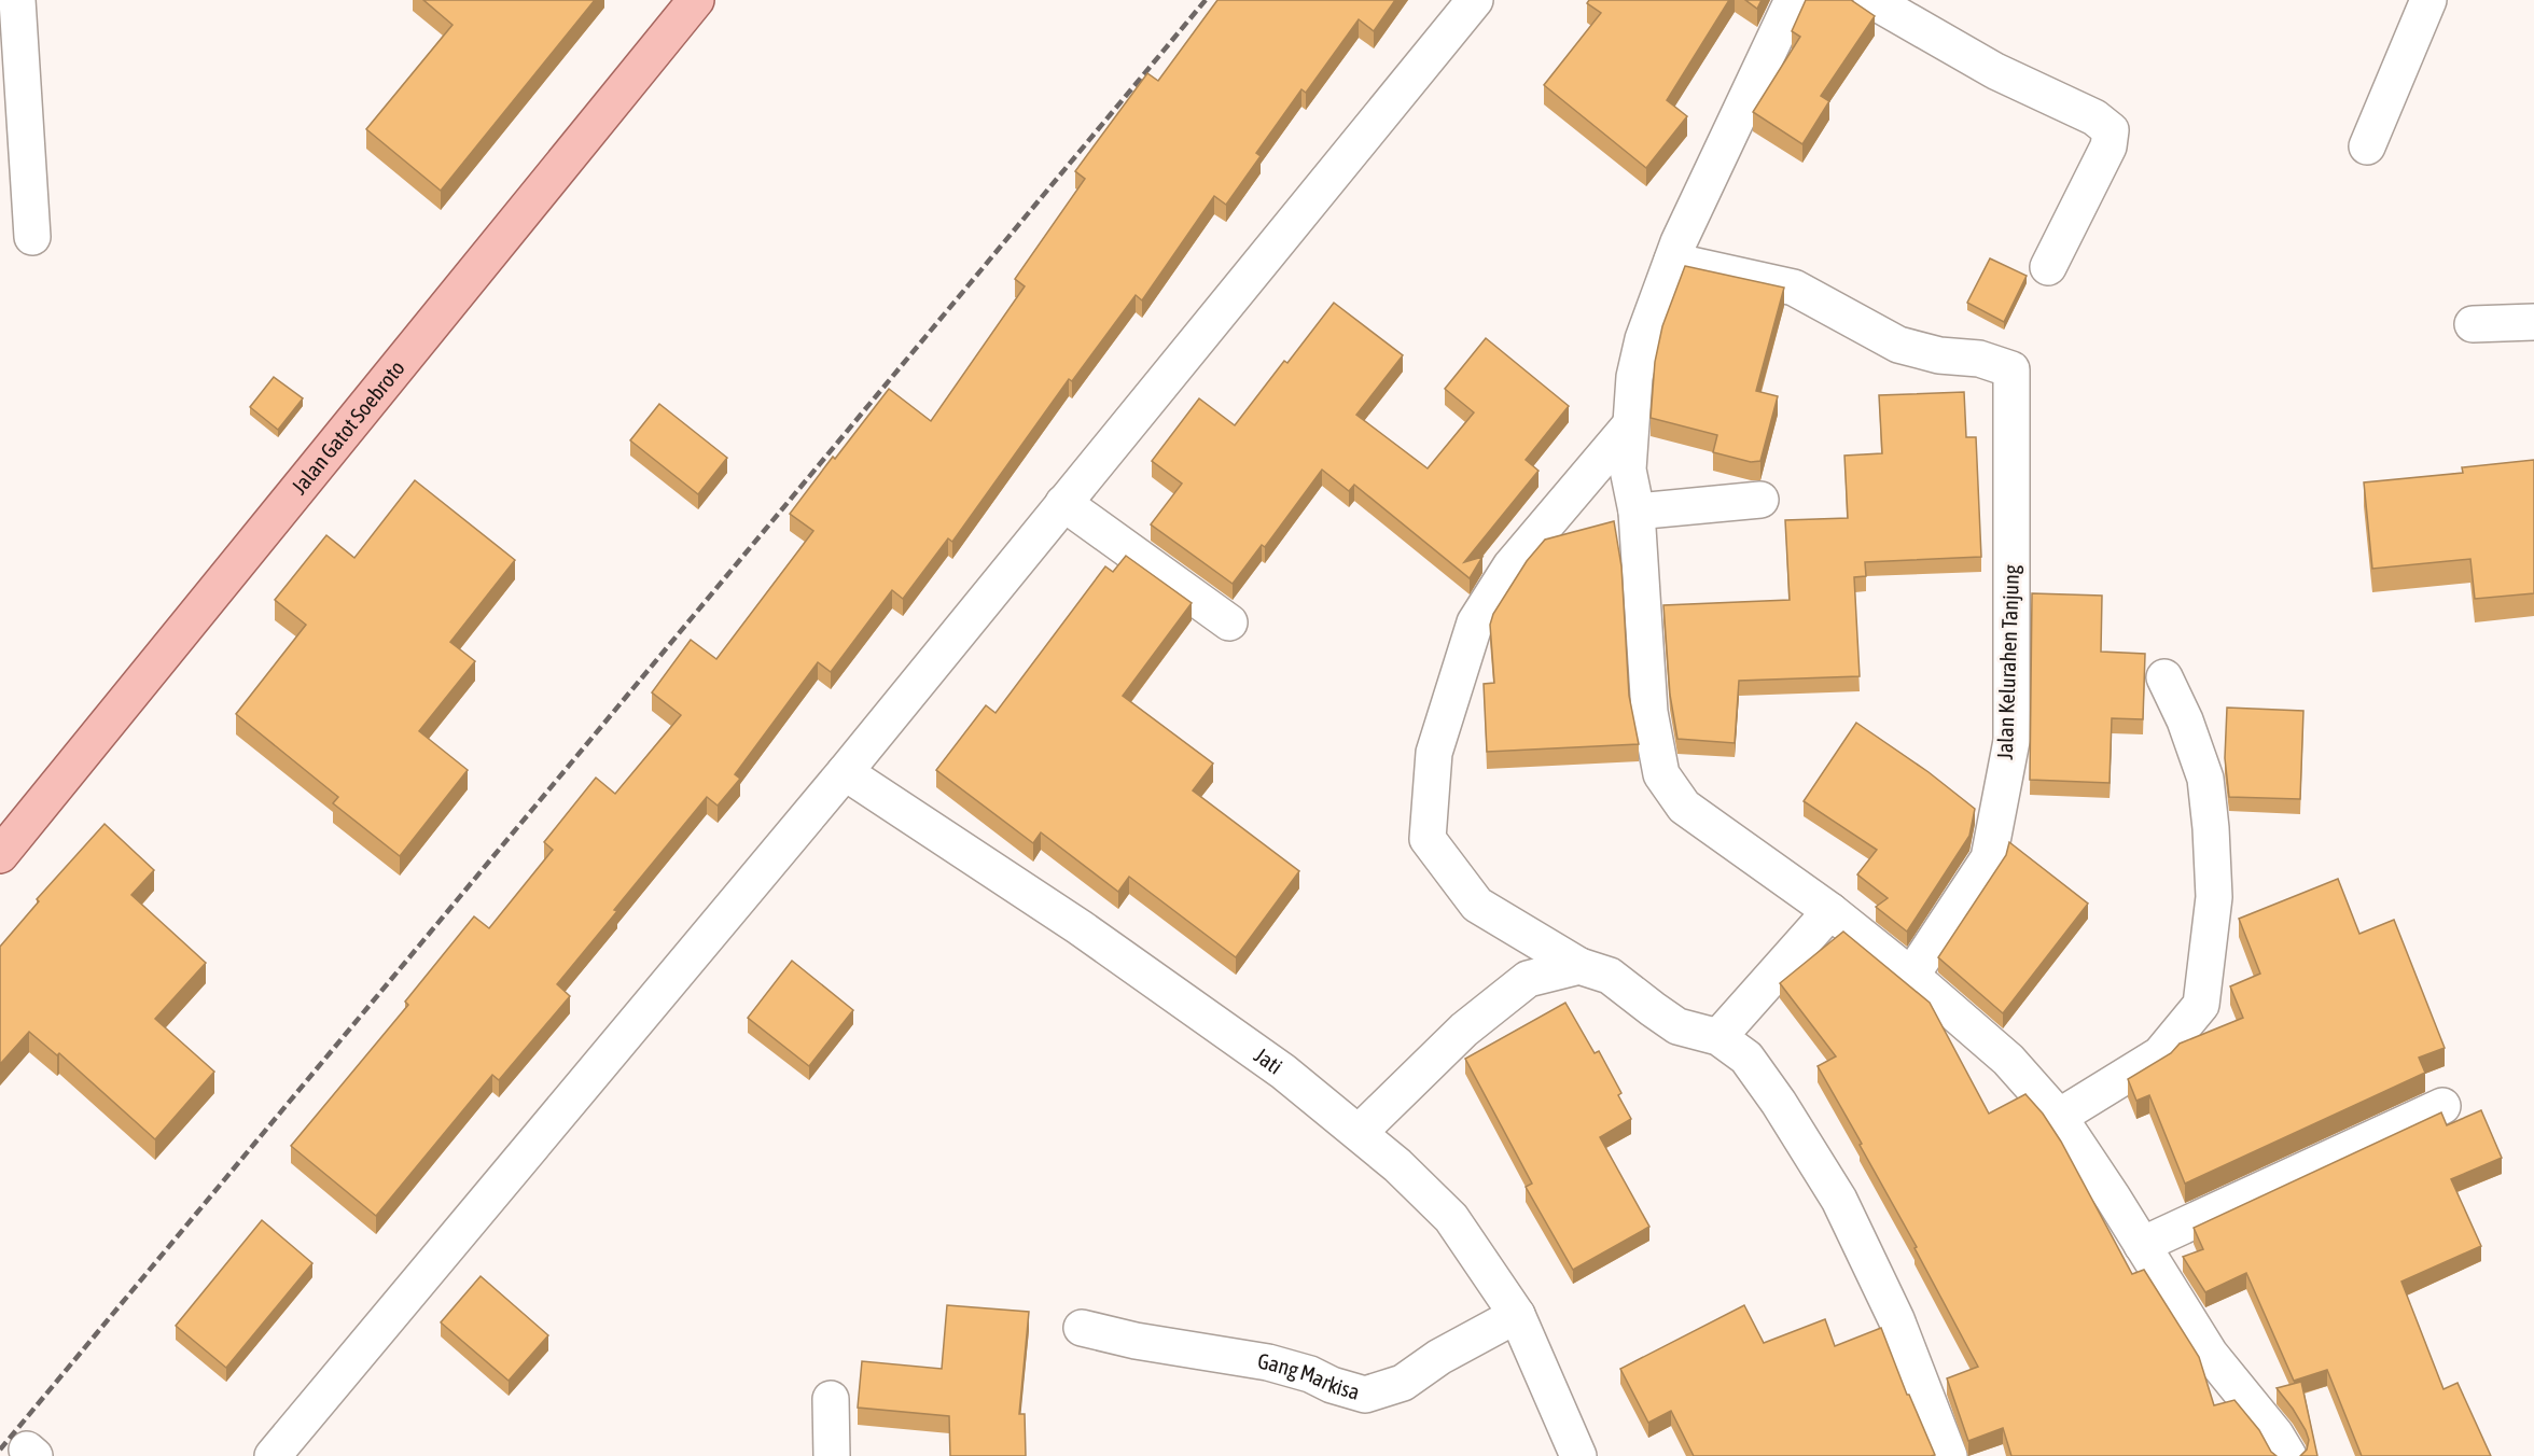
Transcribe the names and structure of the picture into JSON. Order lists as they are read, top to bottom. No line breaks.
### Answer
{"streets":{"main road":["Jalan Gatot Soebroto"],"street":["Jalan Kelurahen Tanjung","Jati","Gang Markisa"]},"crossings":[["Jati","Gang Markisa"]]}
